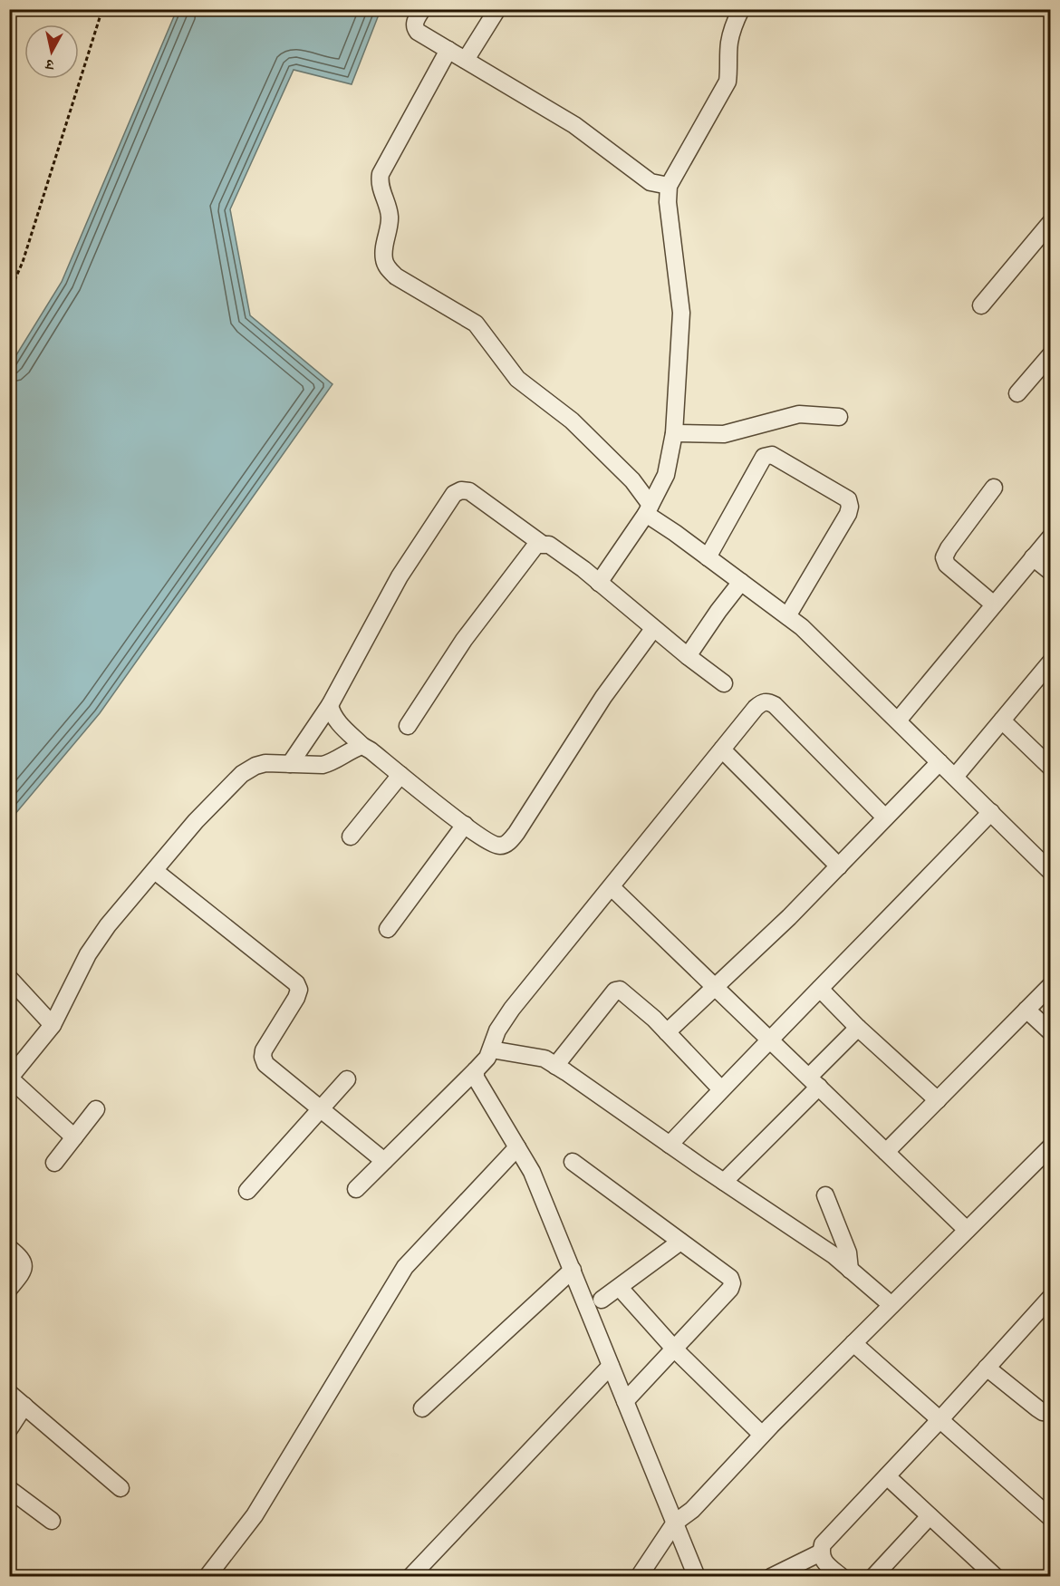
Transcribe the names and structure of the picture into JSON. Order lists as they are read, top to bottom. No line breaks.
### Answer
{"north":"bottom"}
